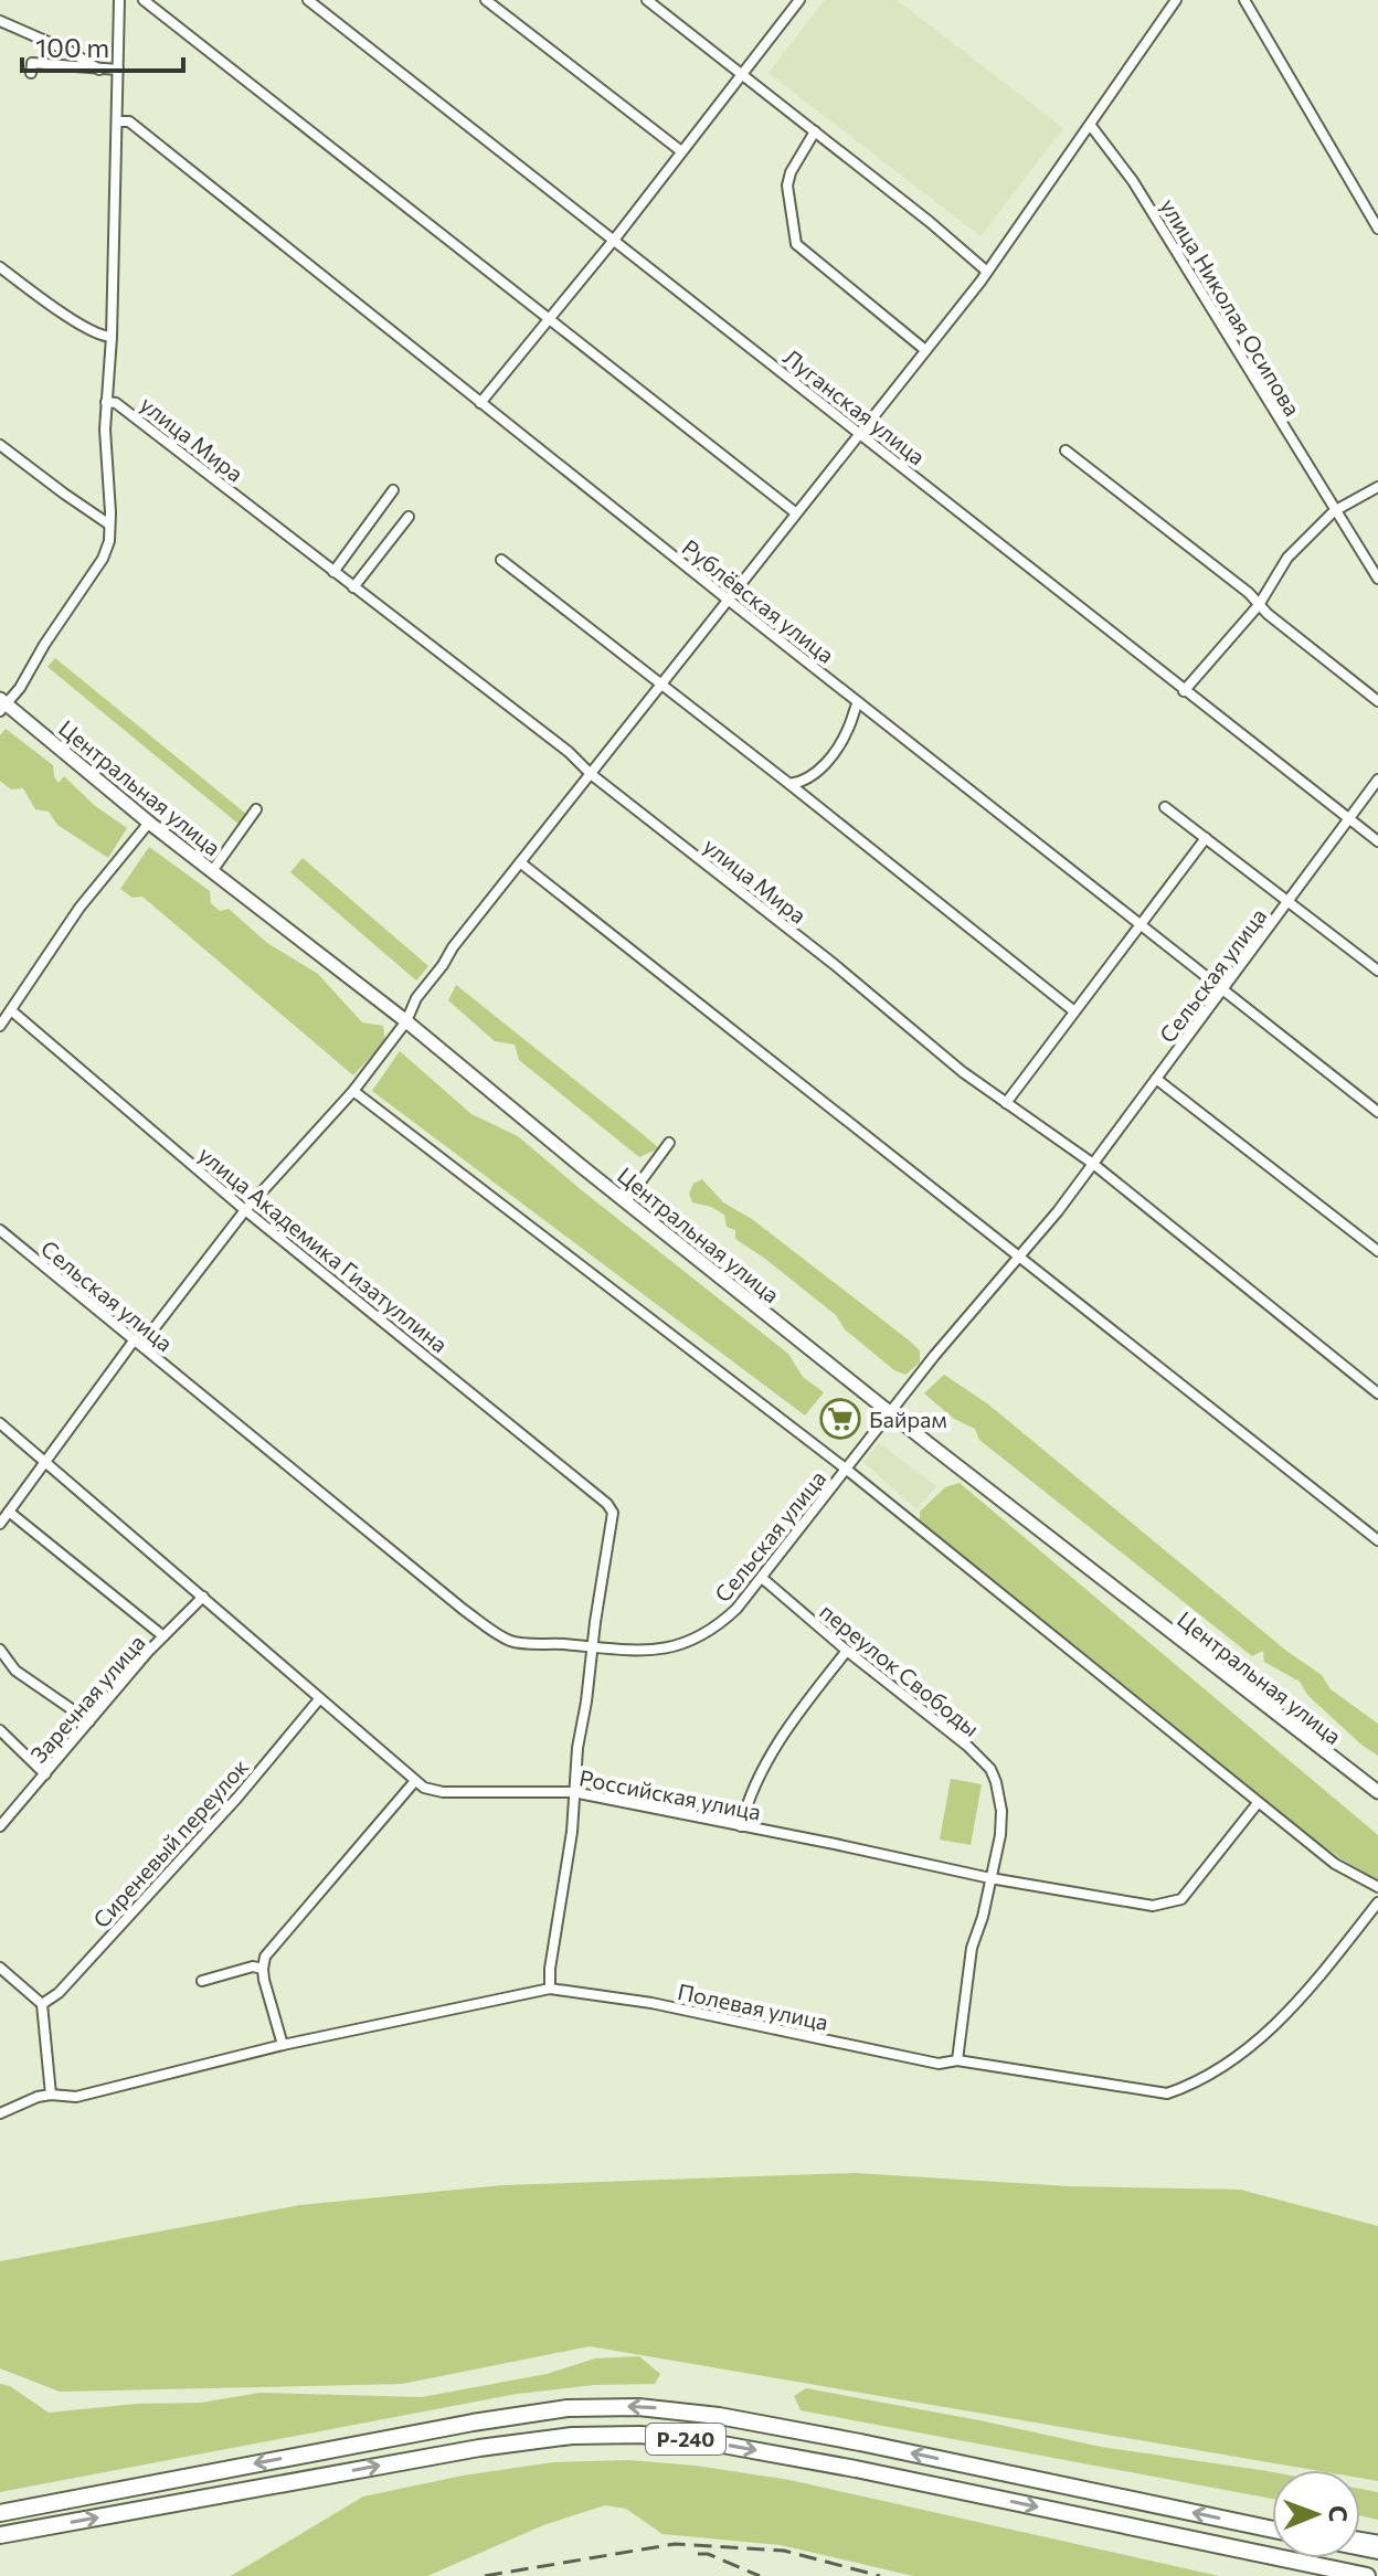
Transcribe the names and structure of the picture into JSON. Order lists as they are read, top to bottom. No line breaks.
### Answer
{"streets":{"highway":["Р-240"],"street":["улица Николая Осипова","Луганская улица","улица Мира","Рублёвская улица","Центральная улица","Сельская улица","улица Академика Гизатуллина","переулок Свободы","Заречная улица","Российская улица","Сиреневый переулок","Полевая улица"]},"crossings":[["Луганская улица","Сельская улица"],["улица Мира","Сельская улица"],["Рублёвская улица","Сельская улица"],["Центральная улица","Сельская улица"],["Сельская улица","улица Академика Гизатуллина"],["Сельская улица","переулок Свободы"],["переулок Свободы","Российская улица"],["переулок Свободы","Полевая улица"],["Заречная улица","Российская улица"],["Российская улица","Сиреневый переулок"]],"places":{"supermarket":["Байрам"]},"scale_bar":"100 m","north":"right"}
